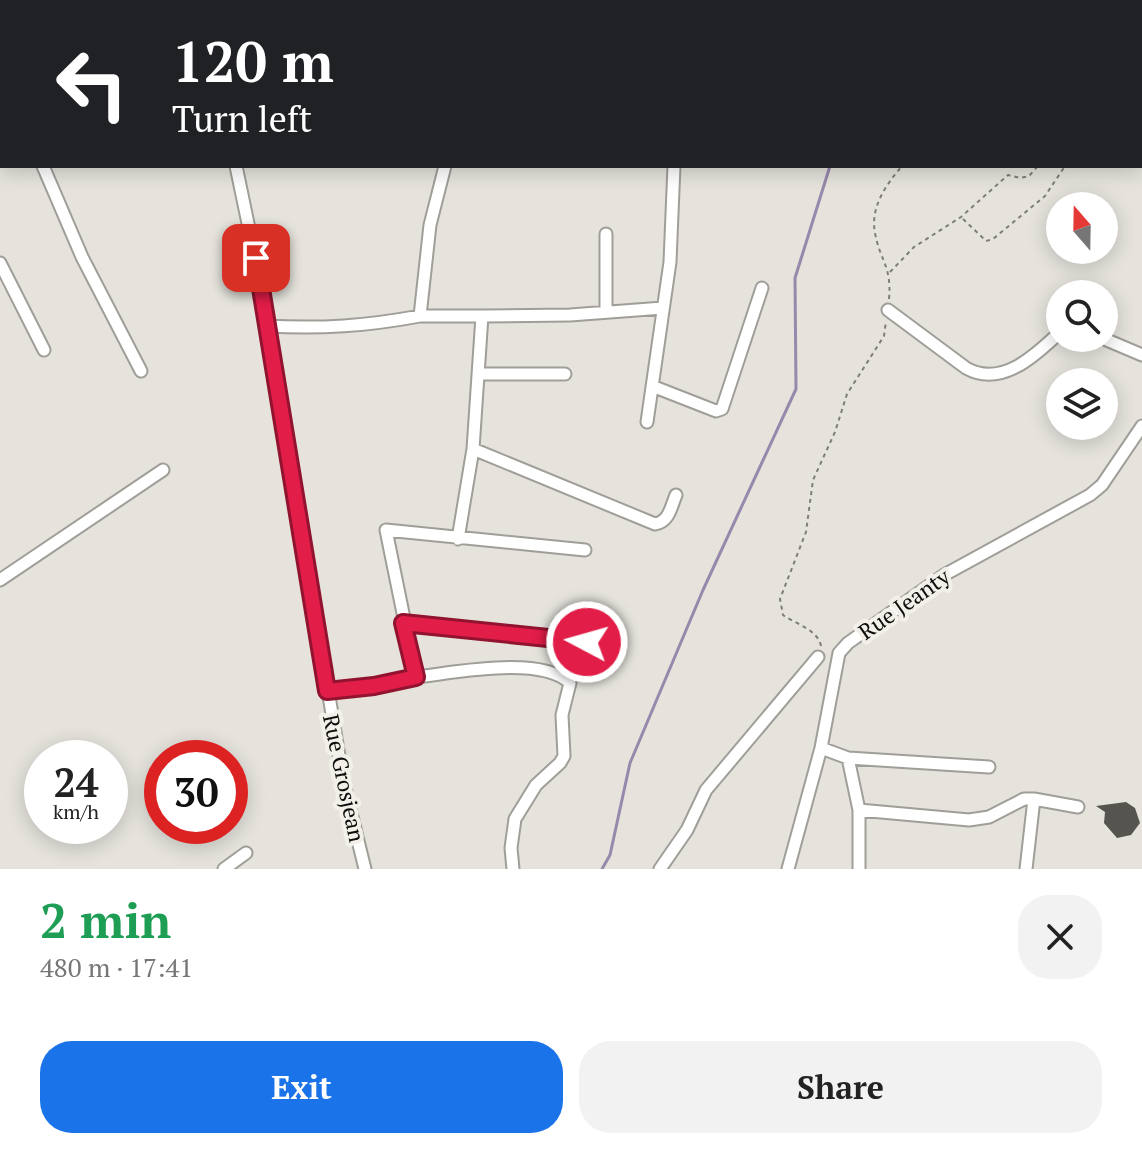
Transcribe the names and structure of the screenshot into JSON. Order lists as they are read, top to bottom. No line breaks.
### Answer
{"streets":{"street":["Rue Jeanty","Rue Grosjean"]},"north":"top","page":{"turn":["120 m","Turn left"],"speed":"24 km/h","limit":"30","heading":["2 min","480 m · 17:41"],"buttons":["Exit","Share"]}}
